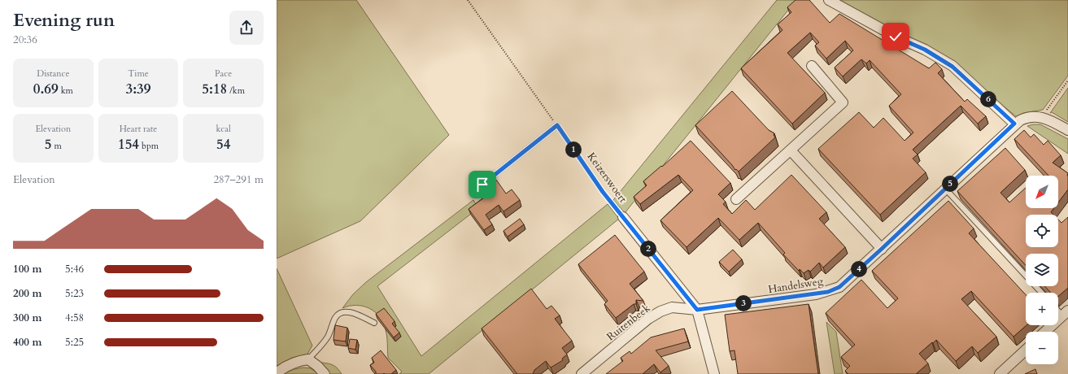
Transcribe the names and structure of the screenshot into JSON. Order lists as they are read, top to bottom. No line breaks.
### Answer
{"streets":{"street":["Keizerswoert","Handelsweg","Ruitenbeek"]},"crossings":[["Keizerswoert","Handelsweg"],["Keizerswoert","Ruitenbeek"],["Handelsweg","Ruitenbeek"]],"north":"bottom left","page":{"heading":["Evening run","20:36"],"stats":[["Distance","0.69 km"],["Time","3:39"],["Pace","5:18 /km"],["Elevation","5 m"],["Heart rate","154 bpm"],["kcal","54"]],"pins":["6","1","5","2","4","3"],"chart":["Elevation","287–291 m"],"map_buttons":["+","−"],"list":[{"name":"100 m","note":"5:46"},{"name":"200 m","note":"5:23"},{"name":"300 m","note":"4:58"},{"name":"400 m","note":"5:25"}]}}
